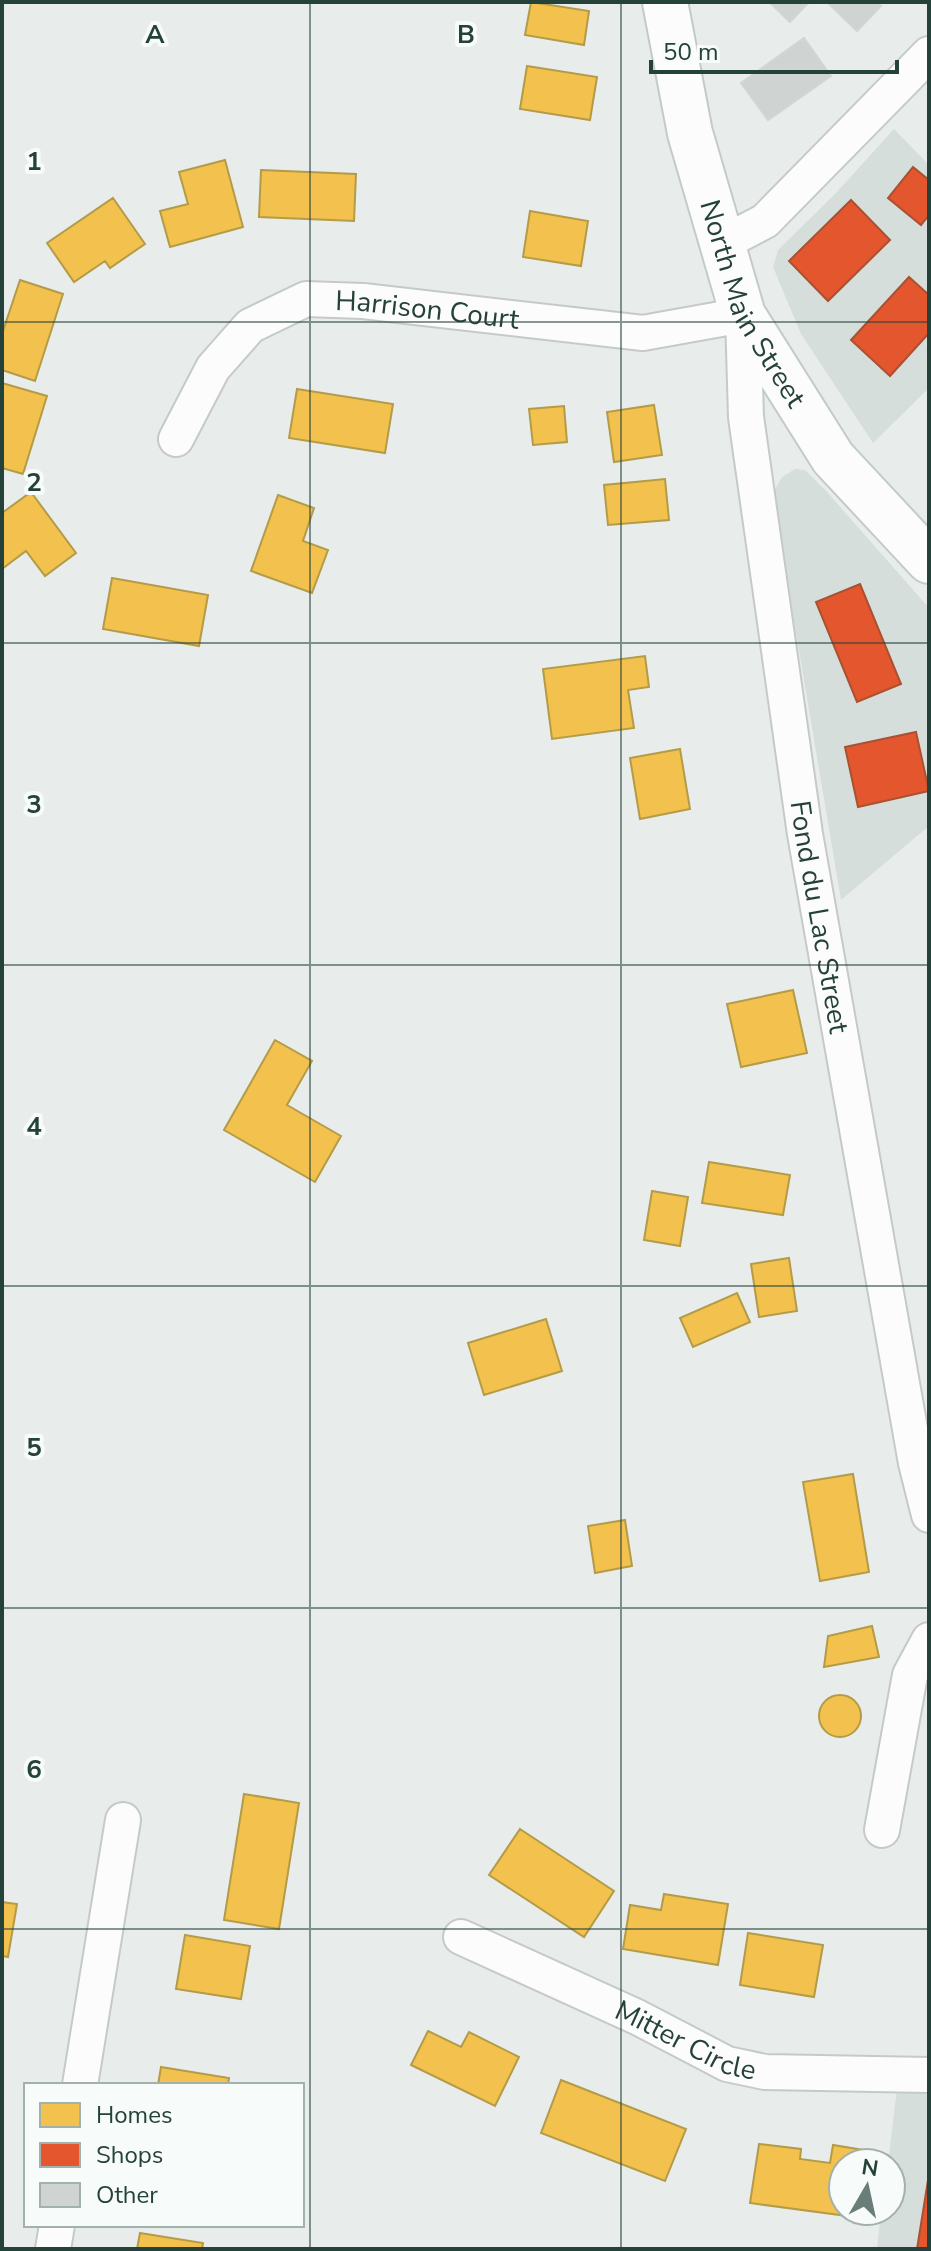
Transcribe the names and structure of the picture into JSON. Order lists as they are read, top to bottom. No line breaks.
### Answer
{"streets":{"main road":["North Main Street"],"street":["Harrison Court","Fond du Lac Street","Mitter Circle"]},"crossings":[["North Main Street","Harrison Court"],["North Main Street","Fond du Lac Street"],["Harrison Court","Fond du Lac Street"]],"legend":["Homes","Shops","Other"],"scale_bar":"50 m","north":"top","grid":{"columns":["A","B"],"rows":["1","2","3","4","5","6"]}}
